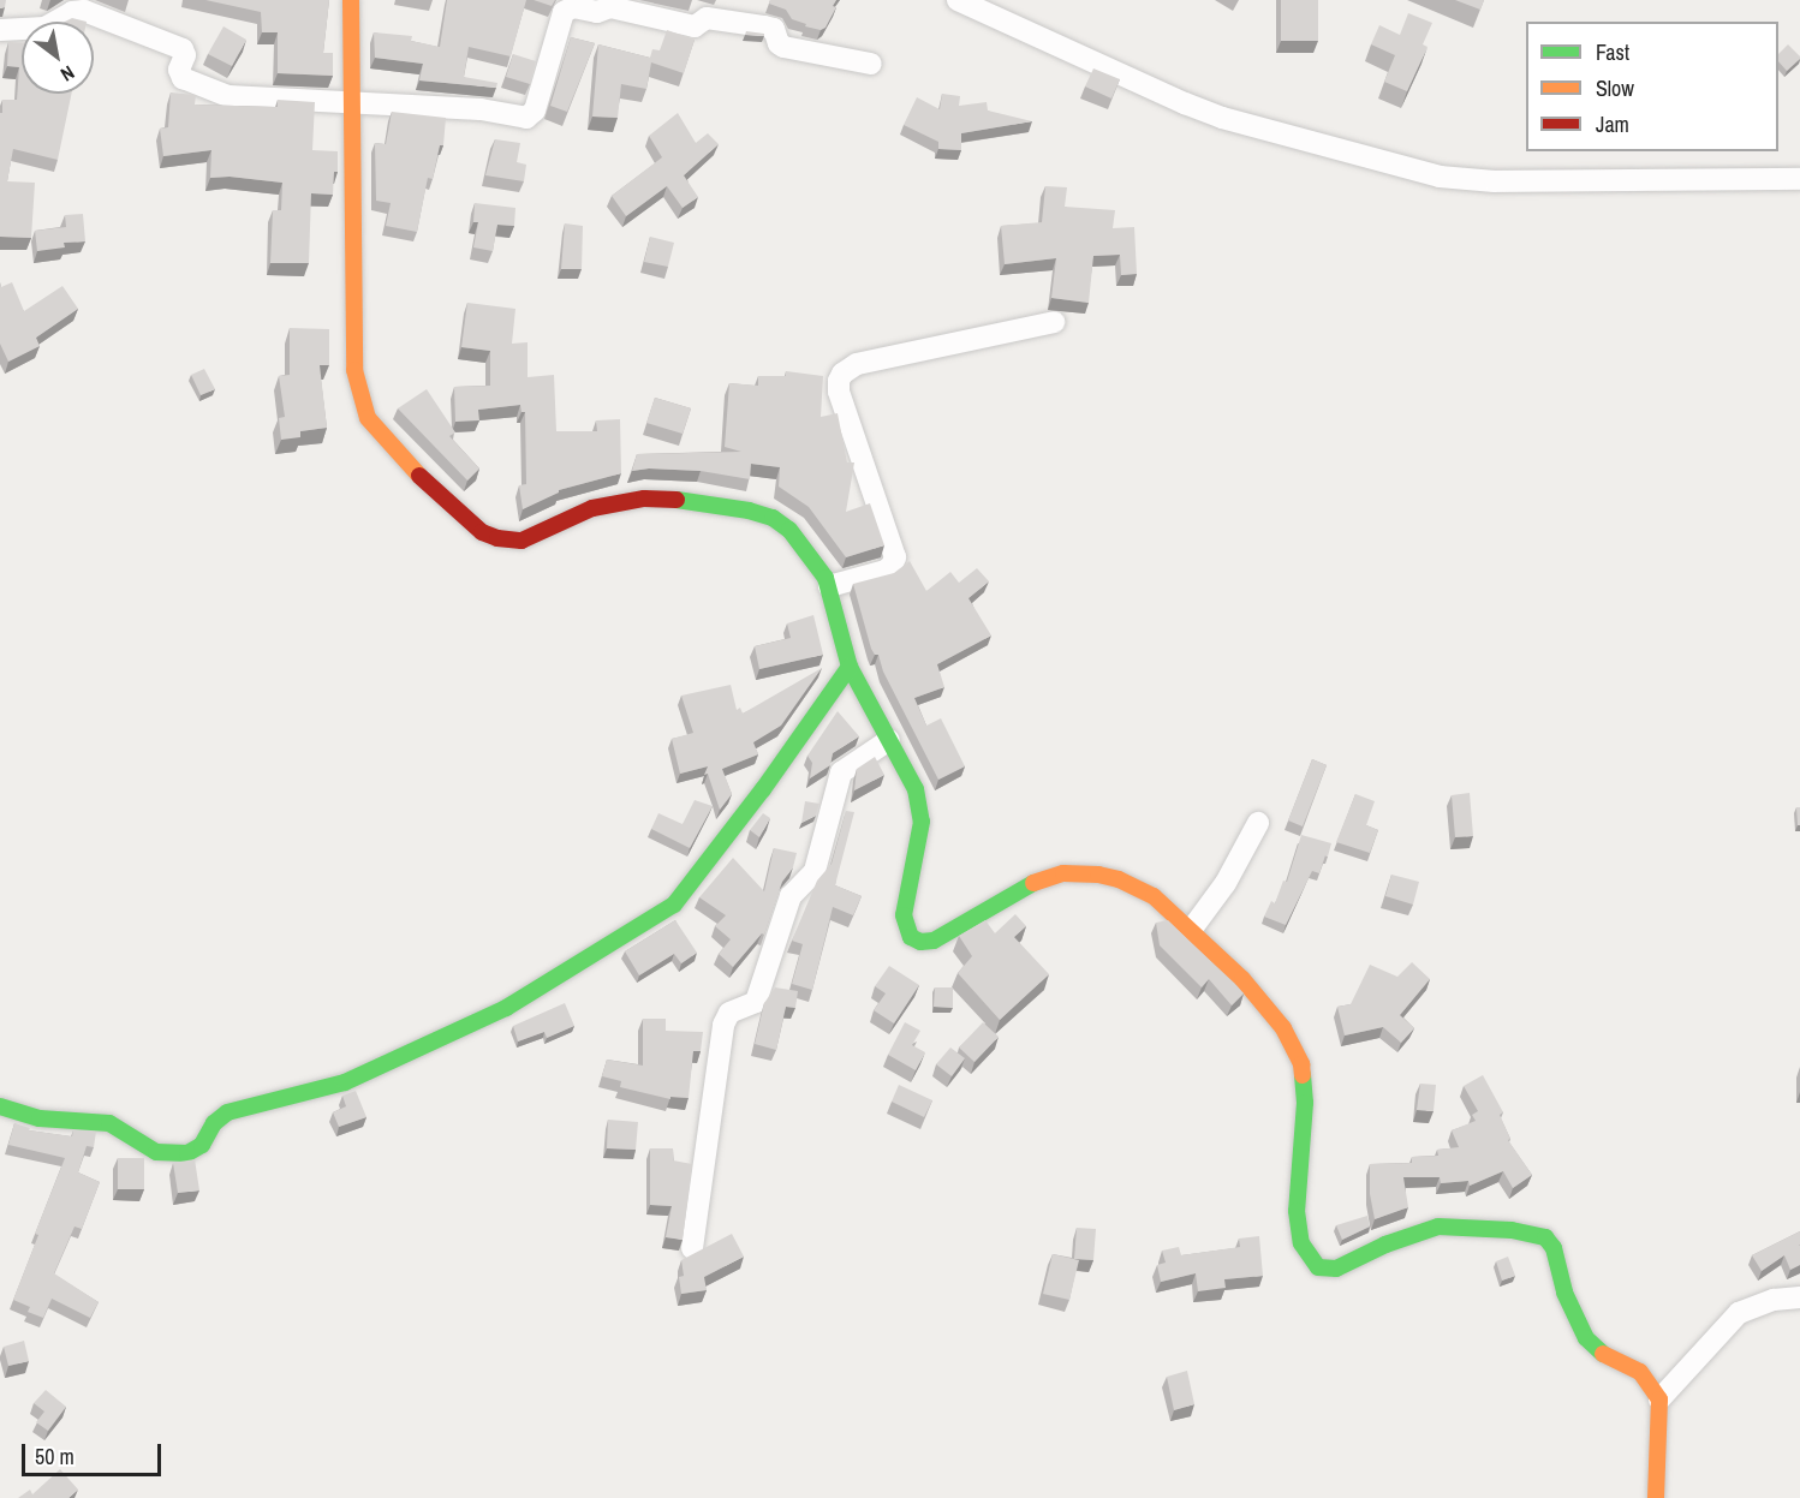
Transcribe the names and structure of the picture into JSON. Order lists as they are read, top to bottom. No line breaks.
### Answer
{"legend":["Fast","Slow","Jam"],"scale_bar":"50 m","north":"bottom right"}
